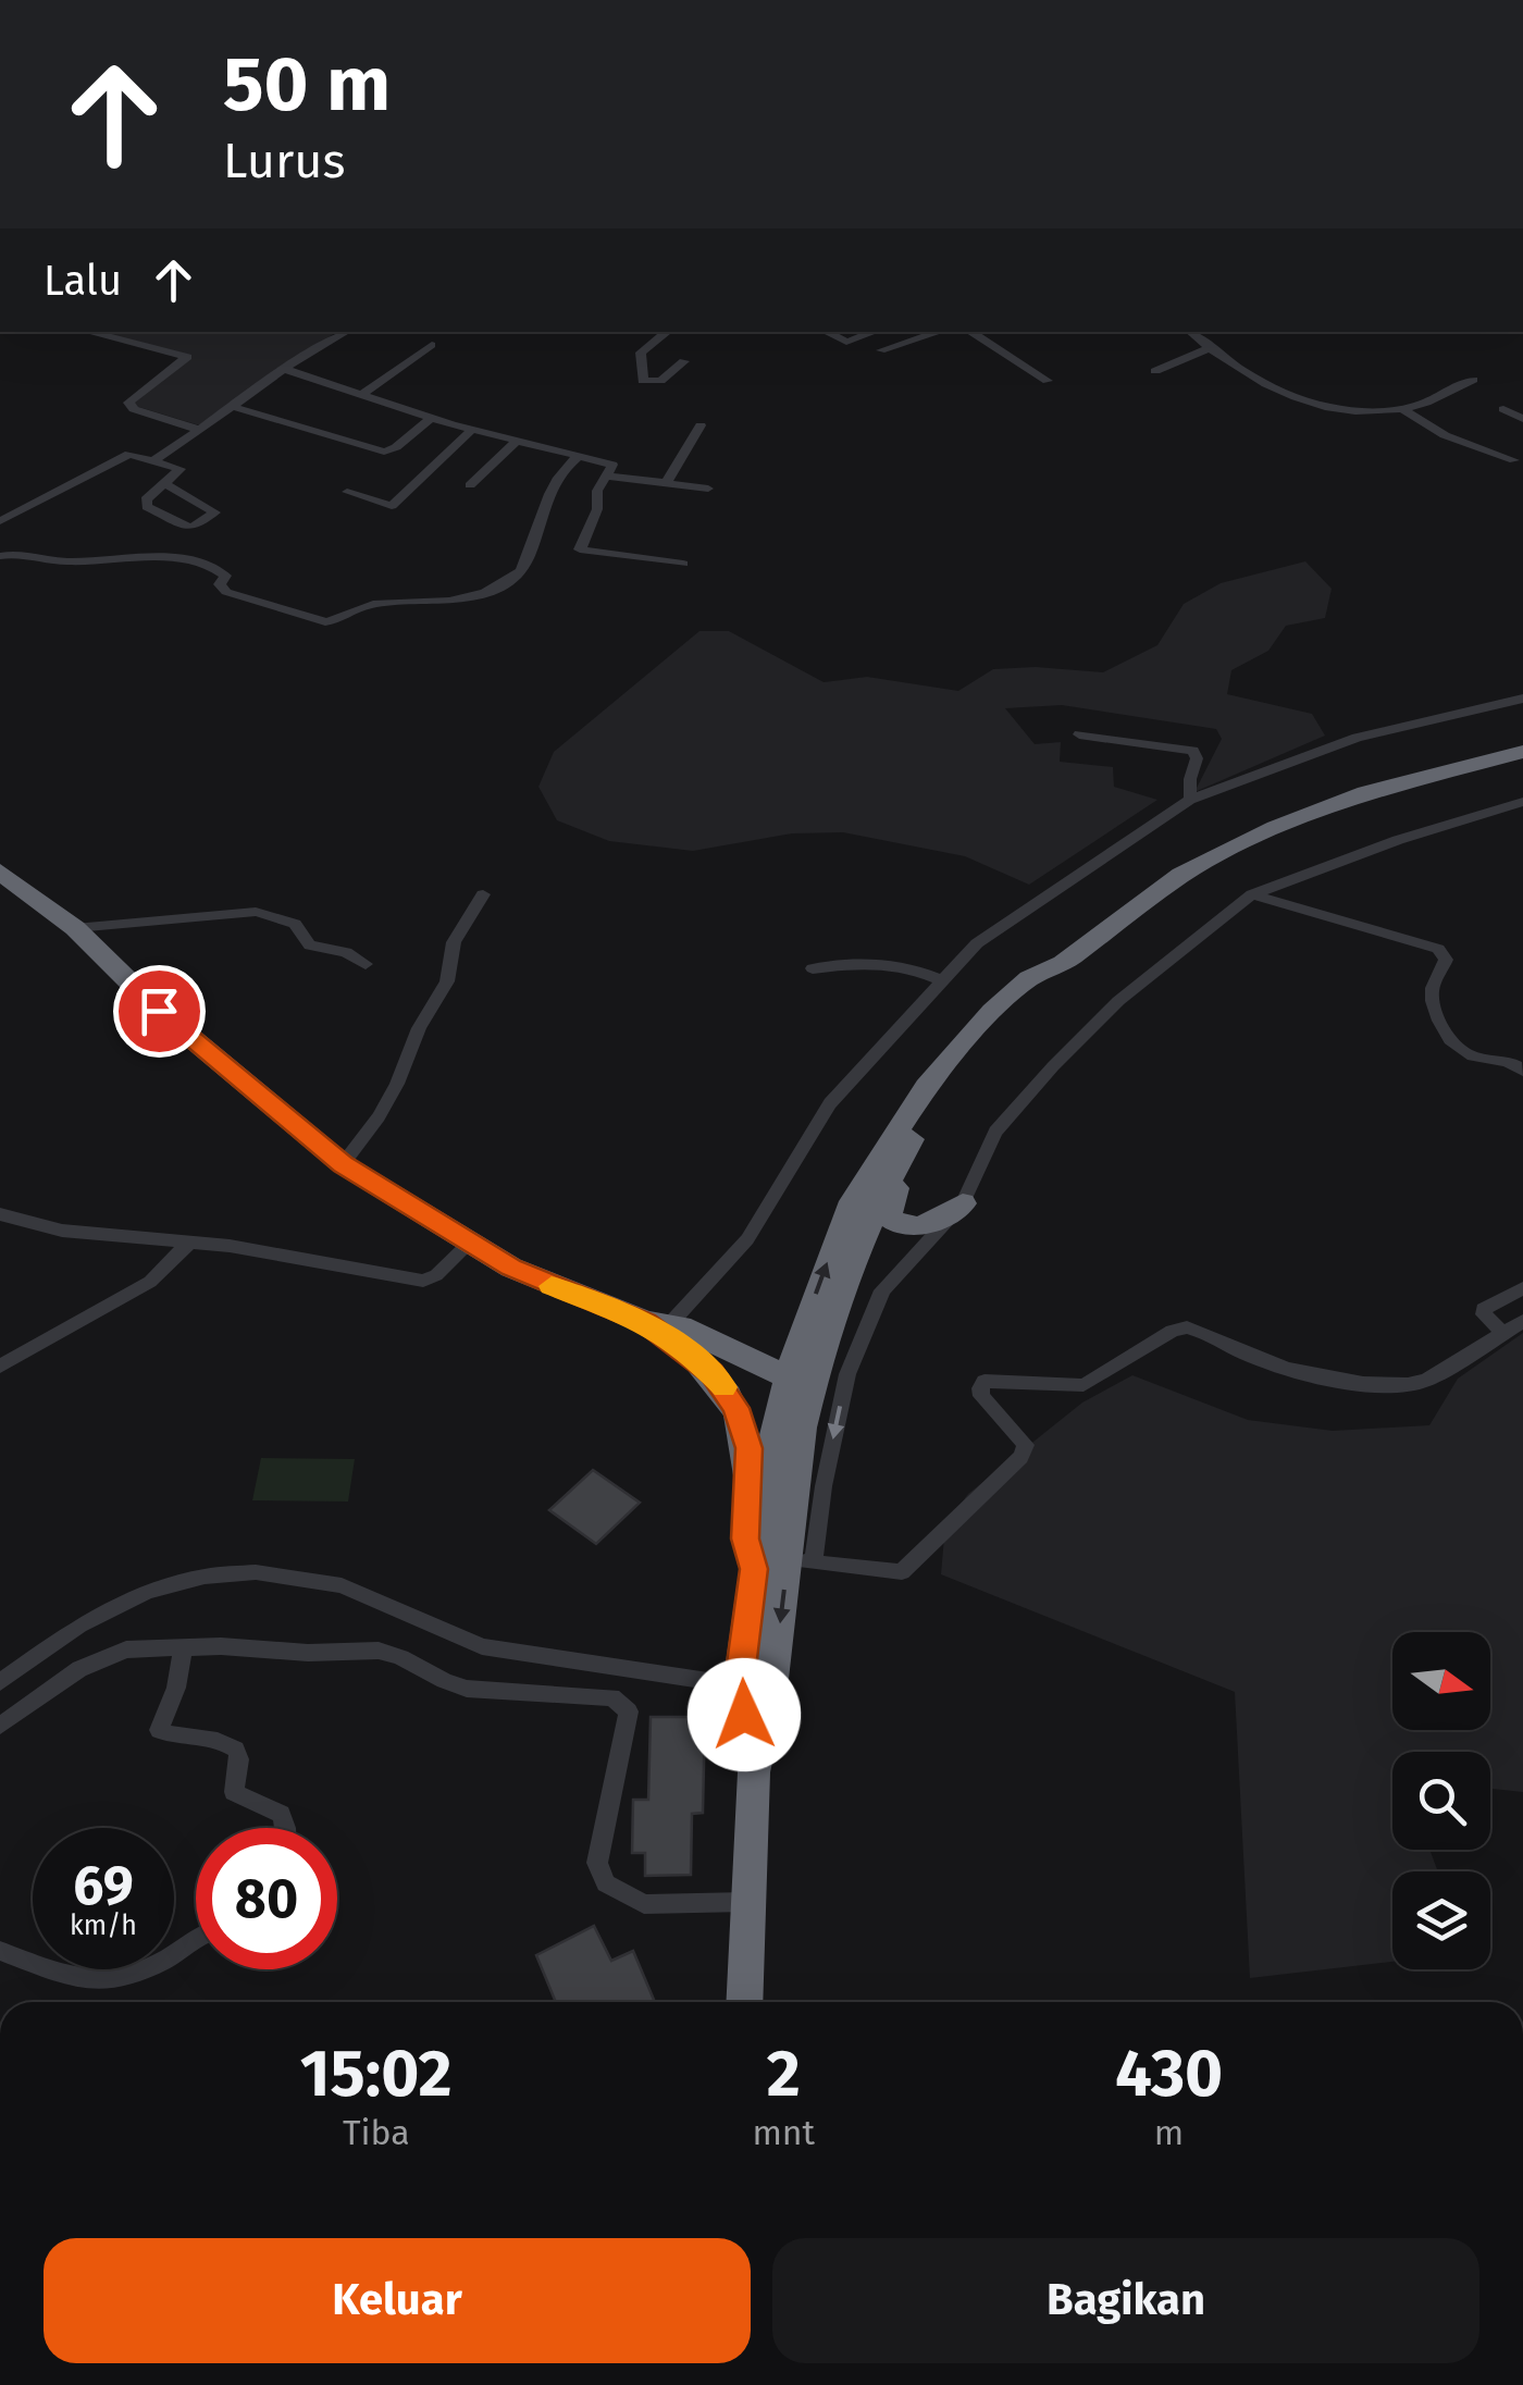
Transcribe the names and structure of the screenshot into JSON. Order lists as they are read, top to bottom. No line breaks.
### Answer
{"north":"right","page":{"turn":["50 m","Lurus"],"then":"Lalu","speed":"69 km/h","limit":"80","eta":["15:02","Tiba","2","mnt","430","m"],"buttons":["Keluar","Bagikan"]}}
